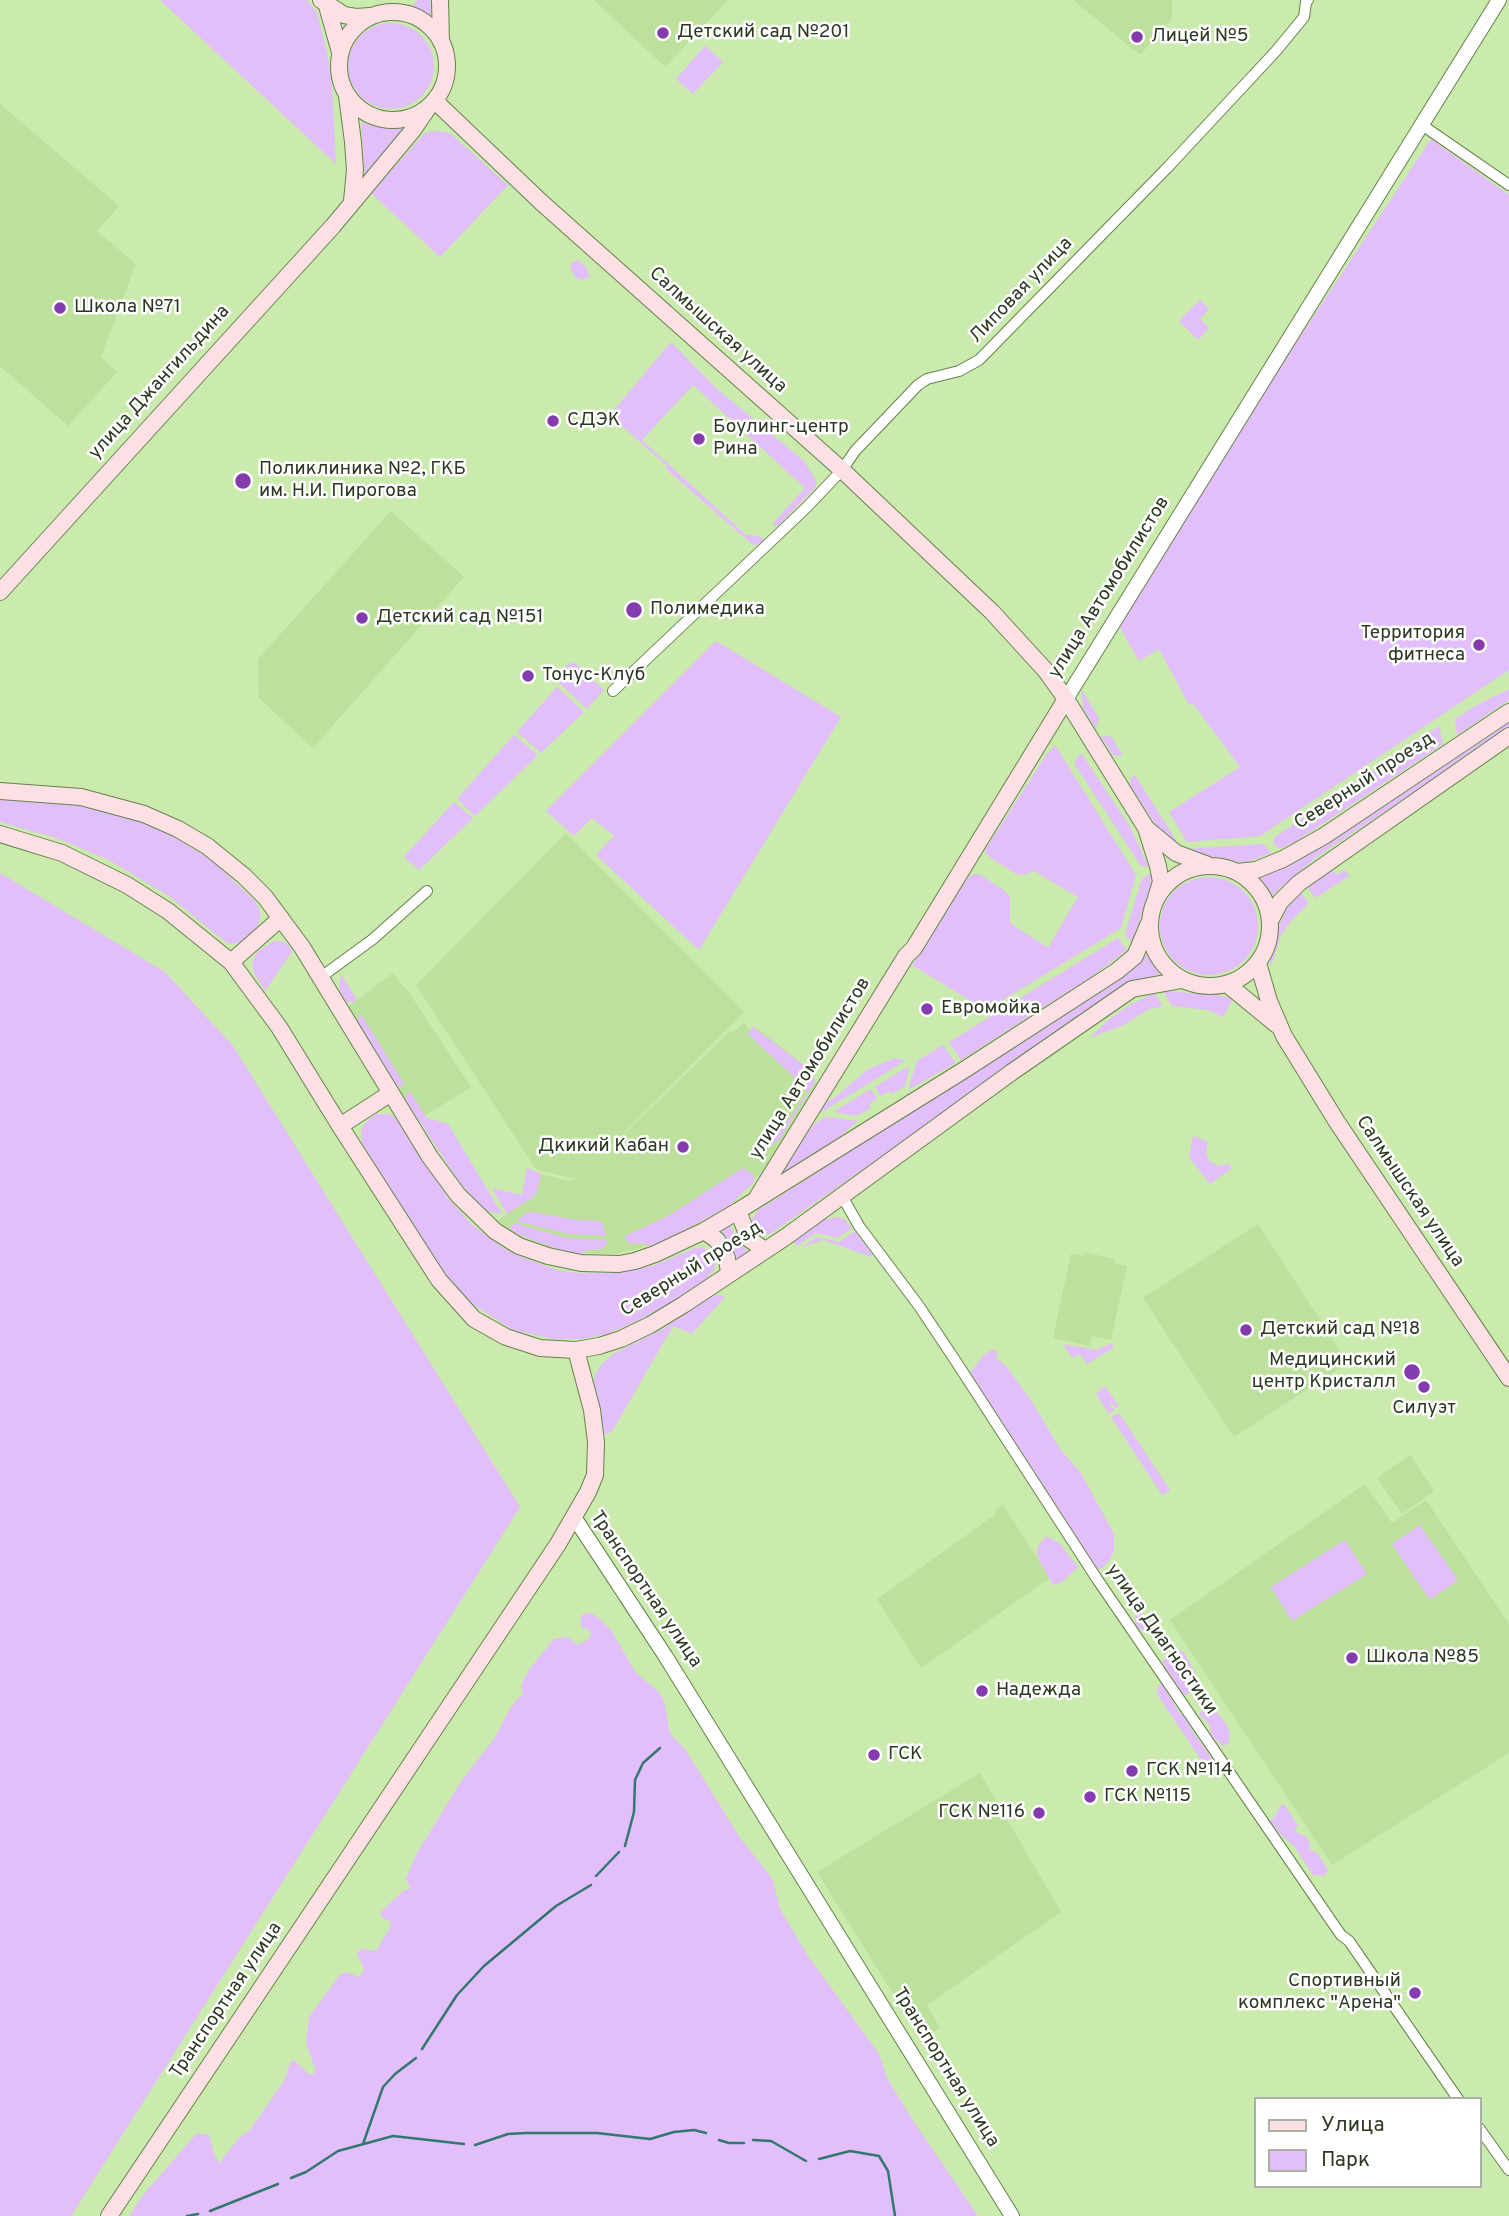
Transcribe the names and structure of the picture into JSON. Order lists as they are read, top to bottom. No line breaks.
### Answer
{"streets":{"main road":["Салмышская улица","улица Джангильдина","улица Автомобилистов","Северный проезд","Транспортная улица"],"street":["Липовая улица","улица Диагностики"]},"crossings":[["Липовая улица","Салмышская улица"],["Салмышская улица","улица Джангильдина"],["Салмышская улица","улица Автомобилистов"],["улица Автомобилистов","Северный проезд"],["Северный проезд","улица Диагностики"]],"places":["Детский сад №201","Лицей №5","Школа №71","СДЭК","Боулинг-центр Рина","Поликлиника №2, ГКБ им. Н.И. Пирогова","Полимедика","Детский сад №151","Территория фитнеса","Тонус-Клуб","Евромойка","Дкикий Кабан","Детский сад №18","Медицинский центр Кристалл","Силуэт","Школа №85","Надежда","ГСК","ГСК №114","ГСК №115","ГСК №116","Спортивный комплекс \"Арена\""],"legend":["Улица","Парк"]}
